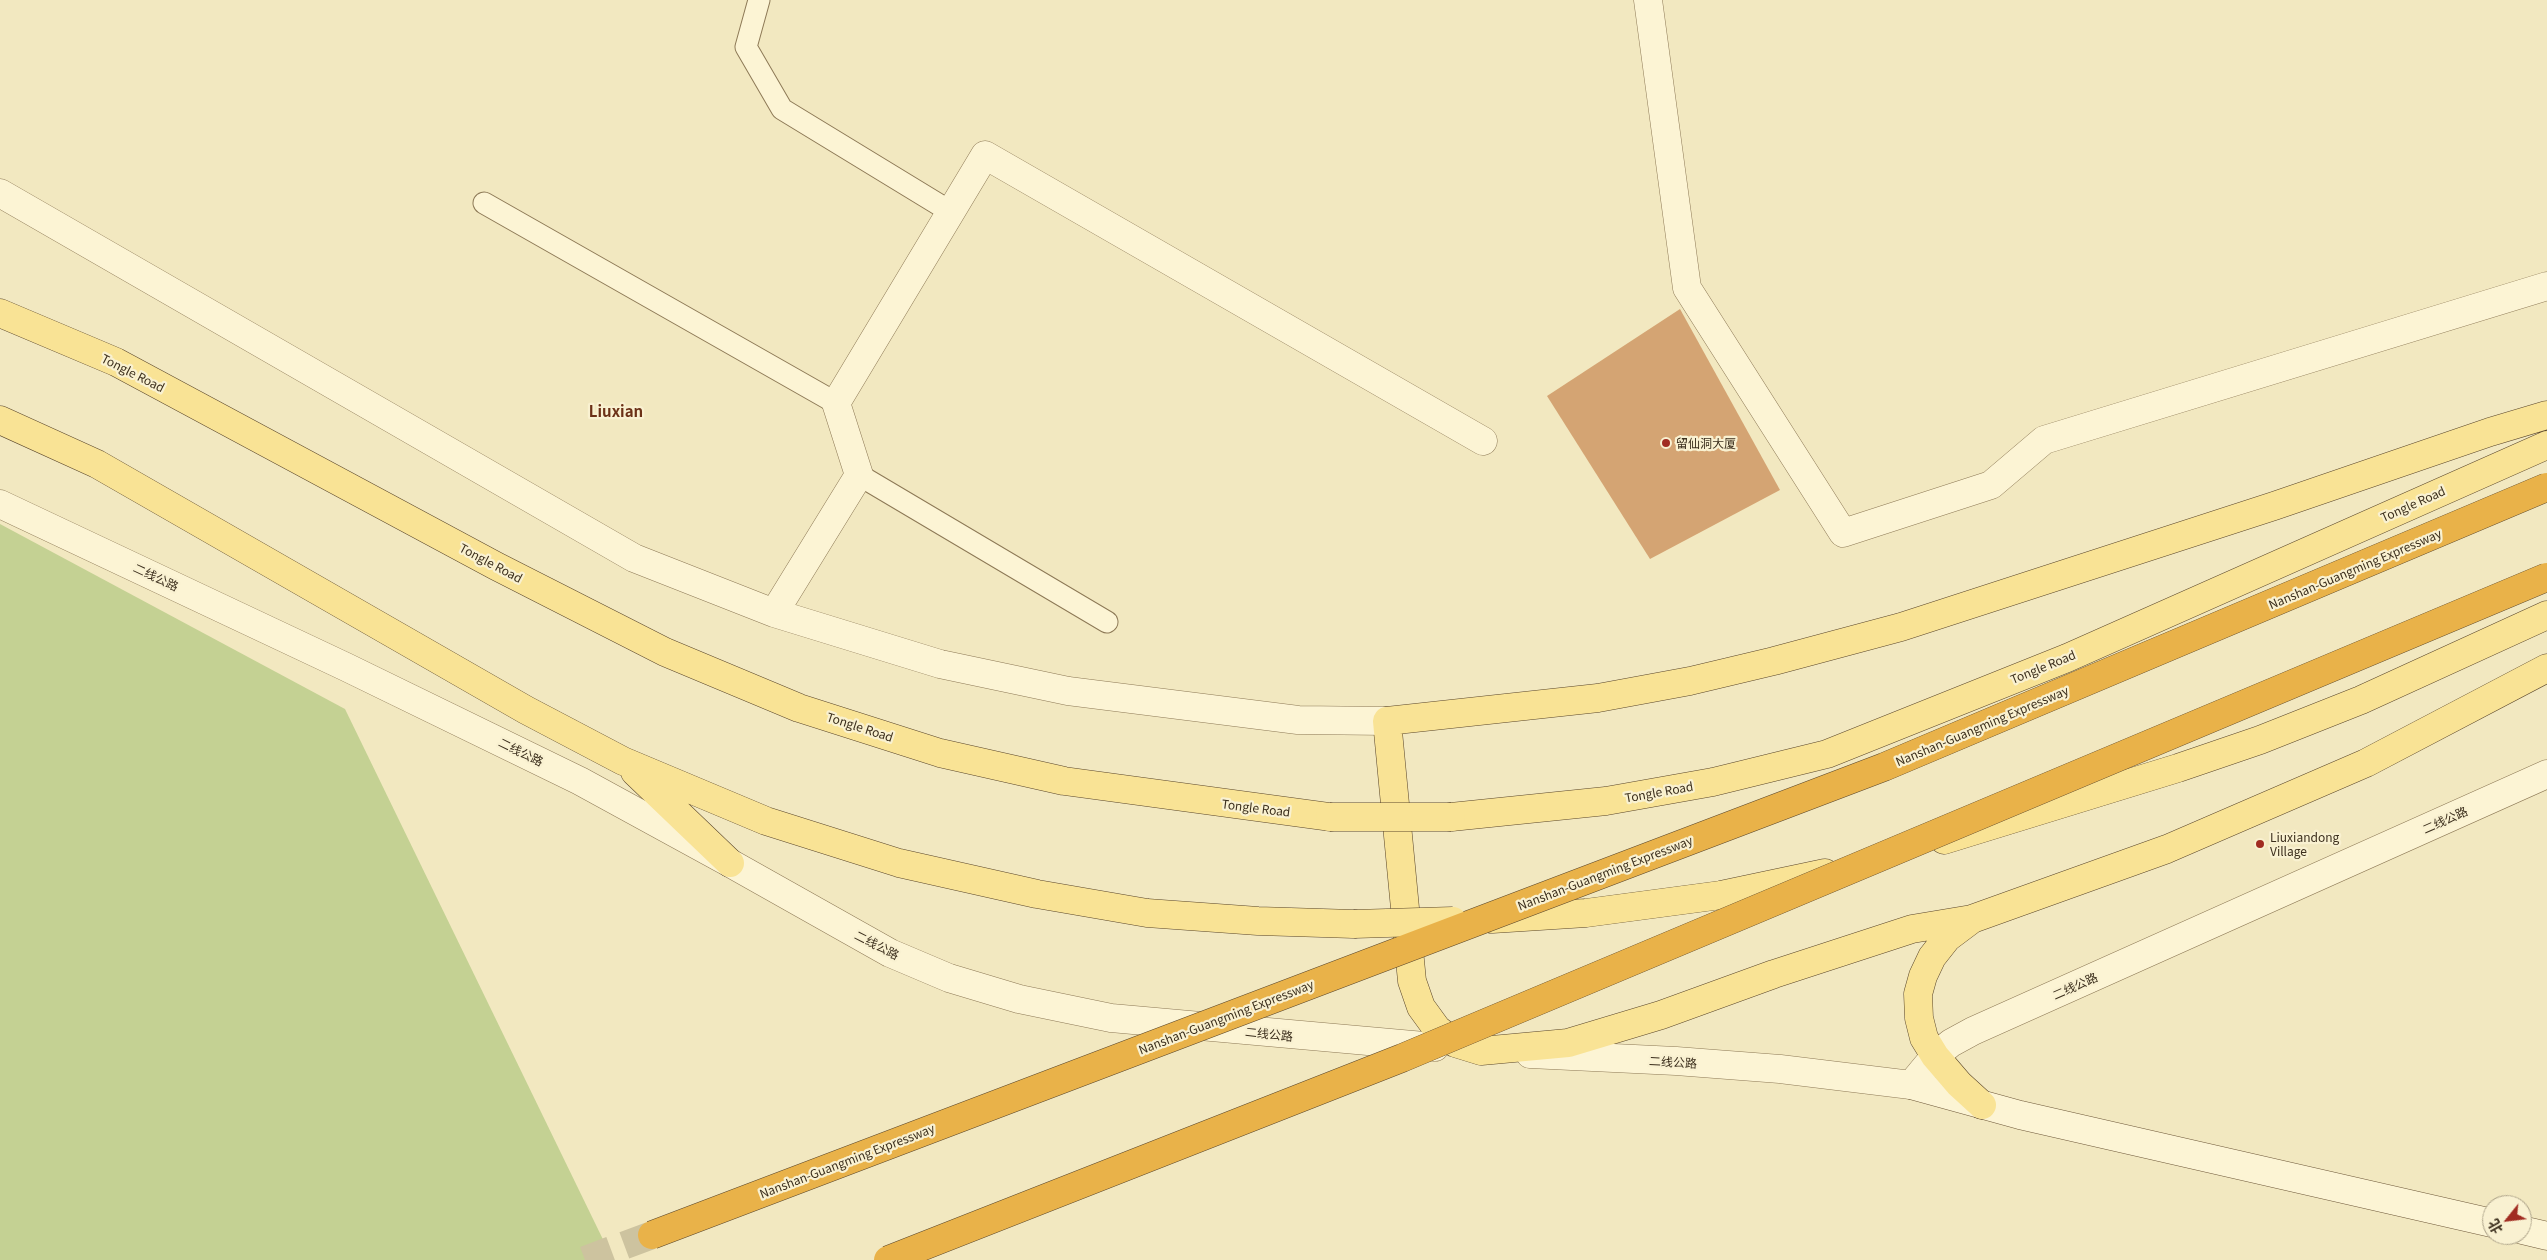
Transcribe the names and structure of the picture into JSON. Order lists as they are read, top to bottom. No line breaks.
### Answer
{"streets":{"highway":["Nanshan-Guangming Expressway"],"main road":["Tongle Road"],"street":["二线公路"]},"districts":["Liuxian"],"places":["留仙洞大厦","Liuxiandong Village"],"north":"bottom left"}
